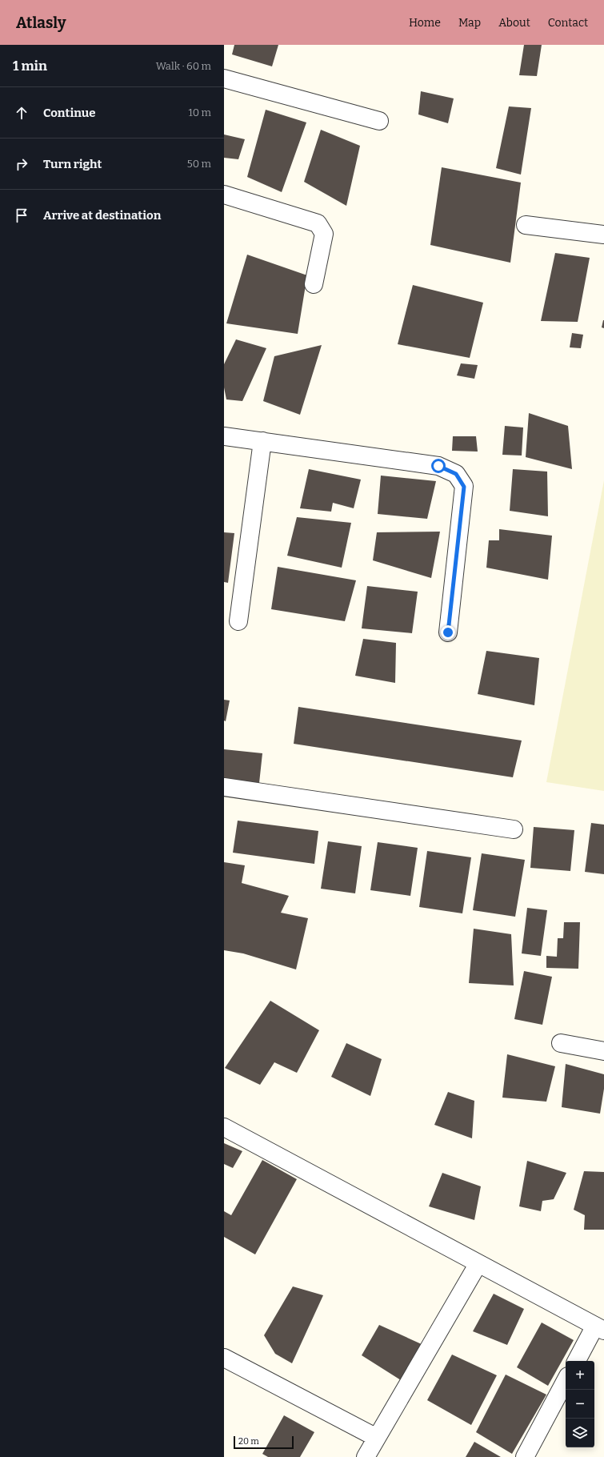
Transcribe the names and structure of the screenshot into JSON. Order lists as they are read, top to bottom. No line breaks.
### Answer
{"scale_bar":"20 m","page":{"header":"Atlasly","nav":["Home","Map","About","Contact"],"heading":["1 min","Walk · 60 m"],"list":[["Continue","10 m"],["Turn right","50 m"],"Arrive at destination"],"map_buttons":["+","−"],"scale":"20 m"}}
